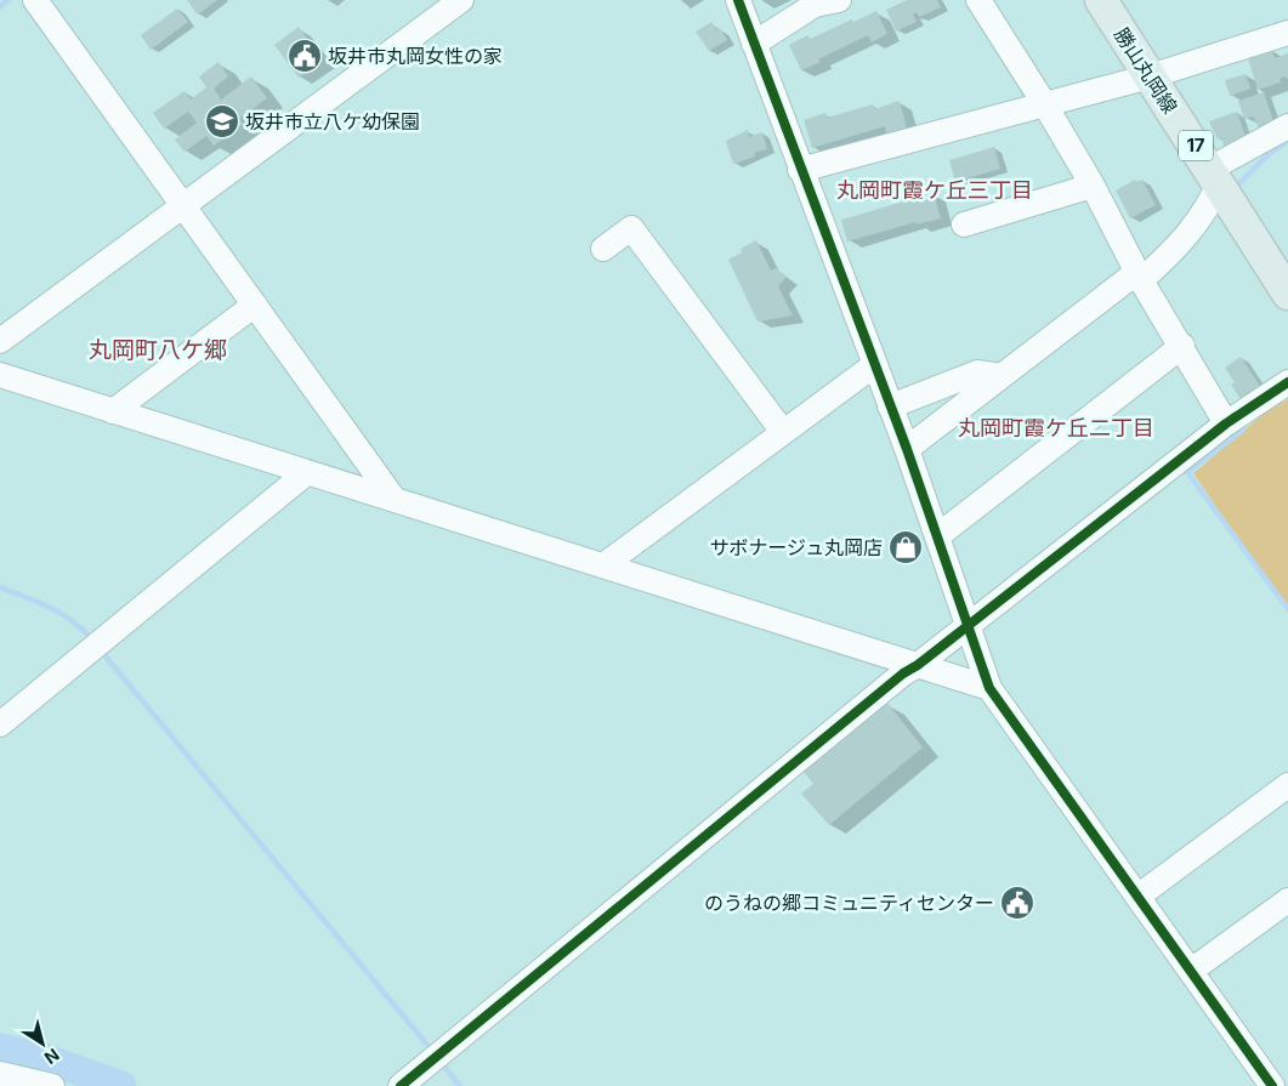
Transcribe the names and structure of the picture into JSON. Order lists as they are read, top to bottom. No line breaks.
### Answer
{"streets":{"main road":["勝山丸岡線","17"]},"districts":["丸岡町霞ケ丘三丁目","丸岡町八ケ郷","丸岡町霞ケ丘二丁目"],"places":{"public building":["坂井市丸岡女性の家","のうねの郷コミュニティセンター"],"school or university":["坂井市立八ケ幼保園"],"shop":["サボナージュ丸岡店"]},"north":"bottom right"}
